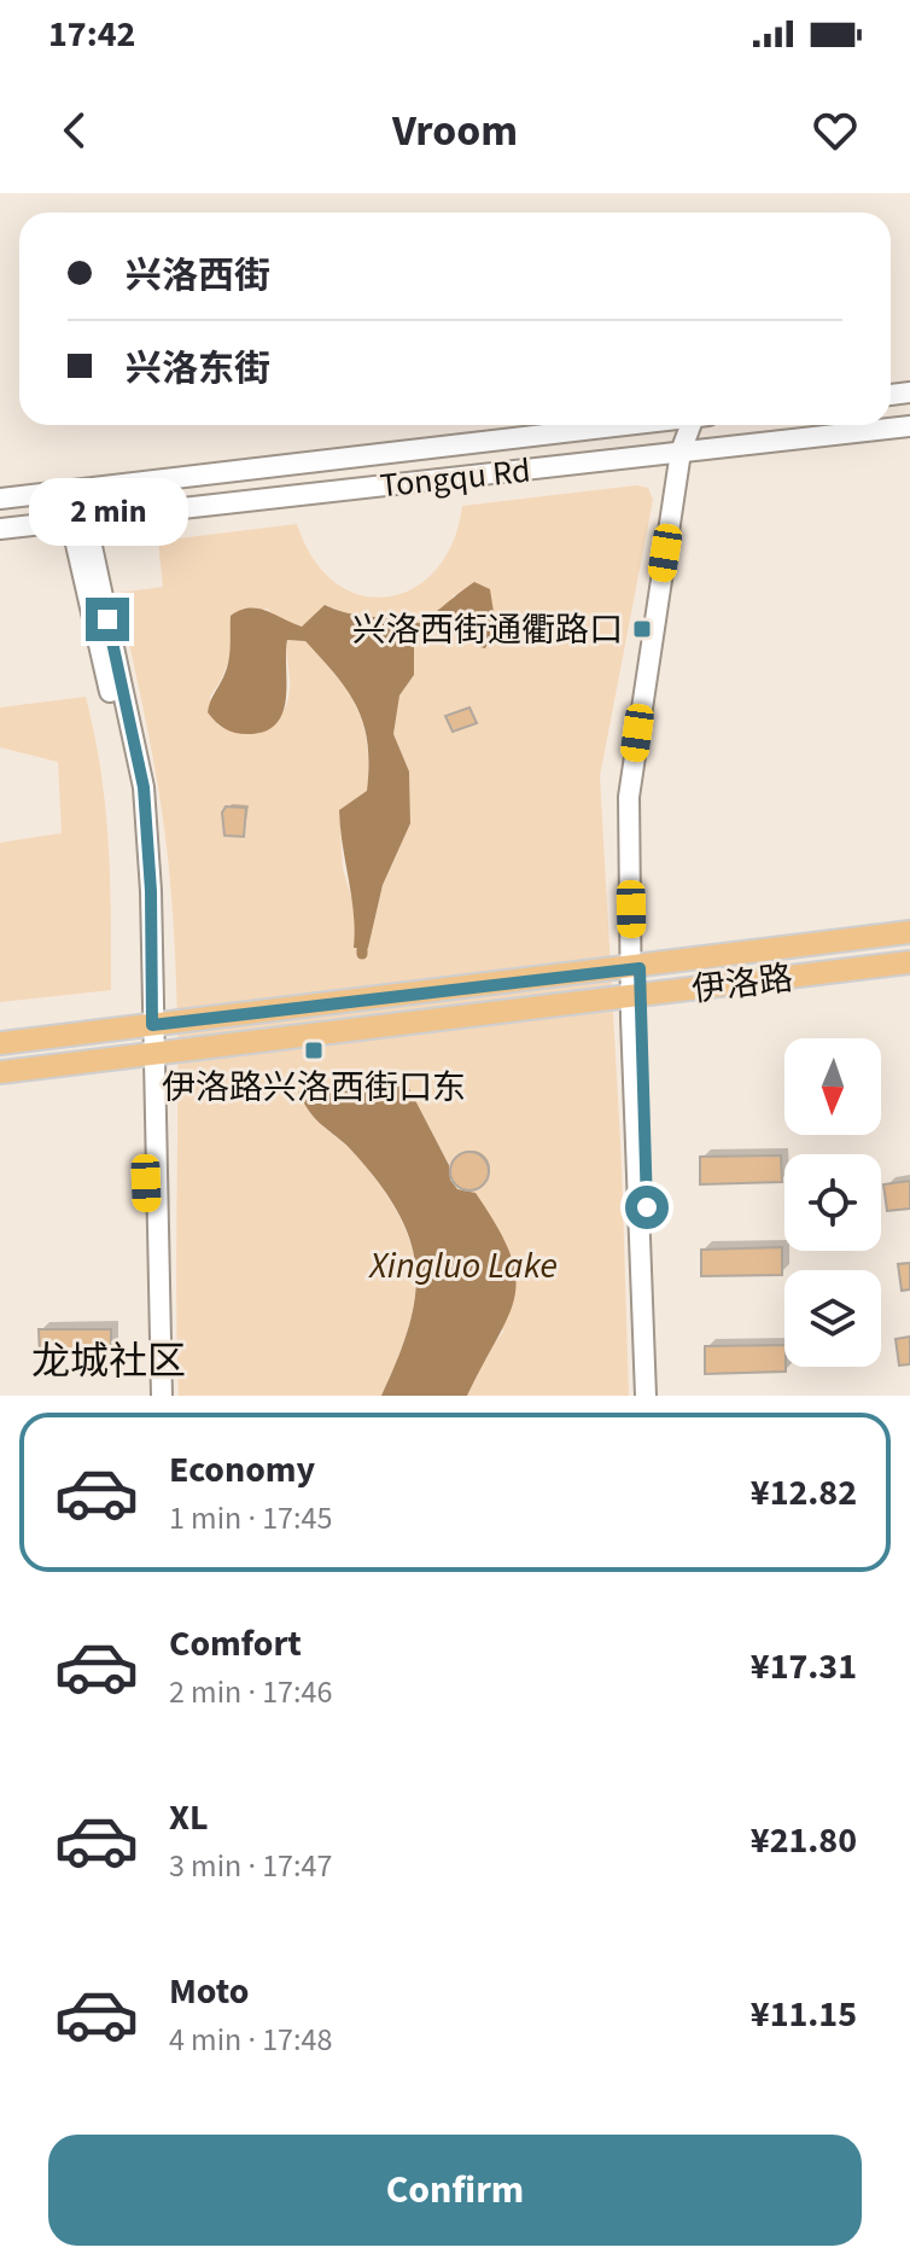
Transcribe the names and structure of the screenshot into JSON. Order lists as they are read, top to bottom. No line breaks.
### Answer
{"streets":{"main road":["伊洛路"],"street":["Tongqu Rd"]},"districts":["龙城社区"],"water":["Xingluo Lake"],"places":{"transit":["兴洛西街通衢路口","伊洛路兴洛西街口东"]},"north":"bottom","page":{"status":"17:42","header":"Vroom","banner":["兴洛西街","兴洛东街"],"bubble":"2 min","list":[{"name":"Economy","note":"1 min · 17:45","value":"¥12.82"},{"name":"Comfort","note":"2 min · 17:46","value":"¥17.31"},{"name":"XL","note":"3 min · 17:47","value":"¥21.80"},{"name":"Moto","note":"4 min · 17:48","value":"¥11.15"}],"buttons":"Confirm"}}
